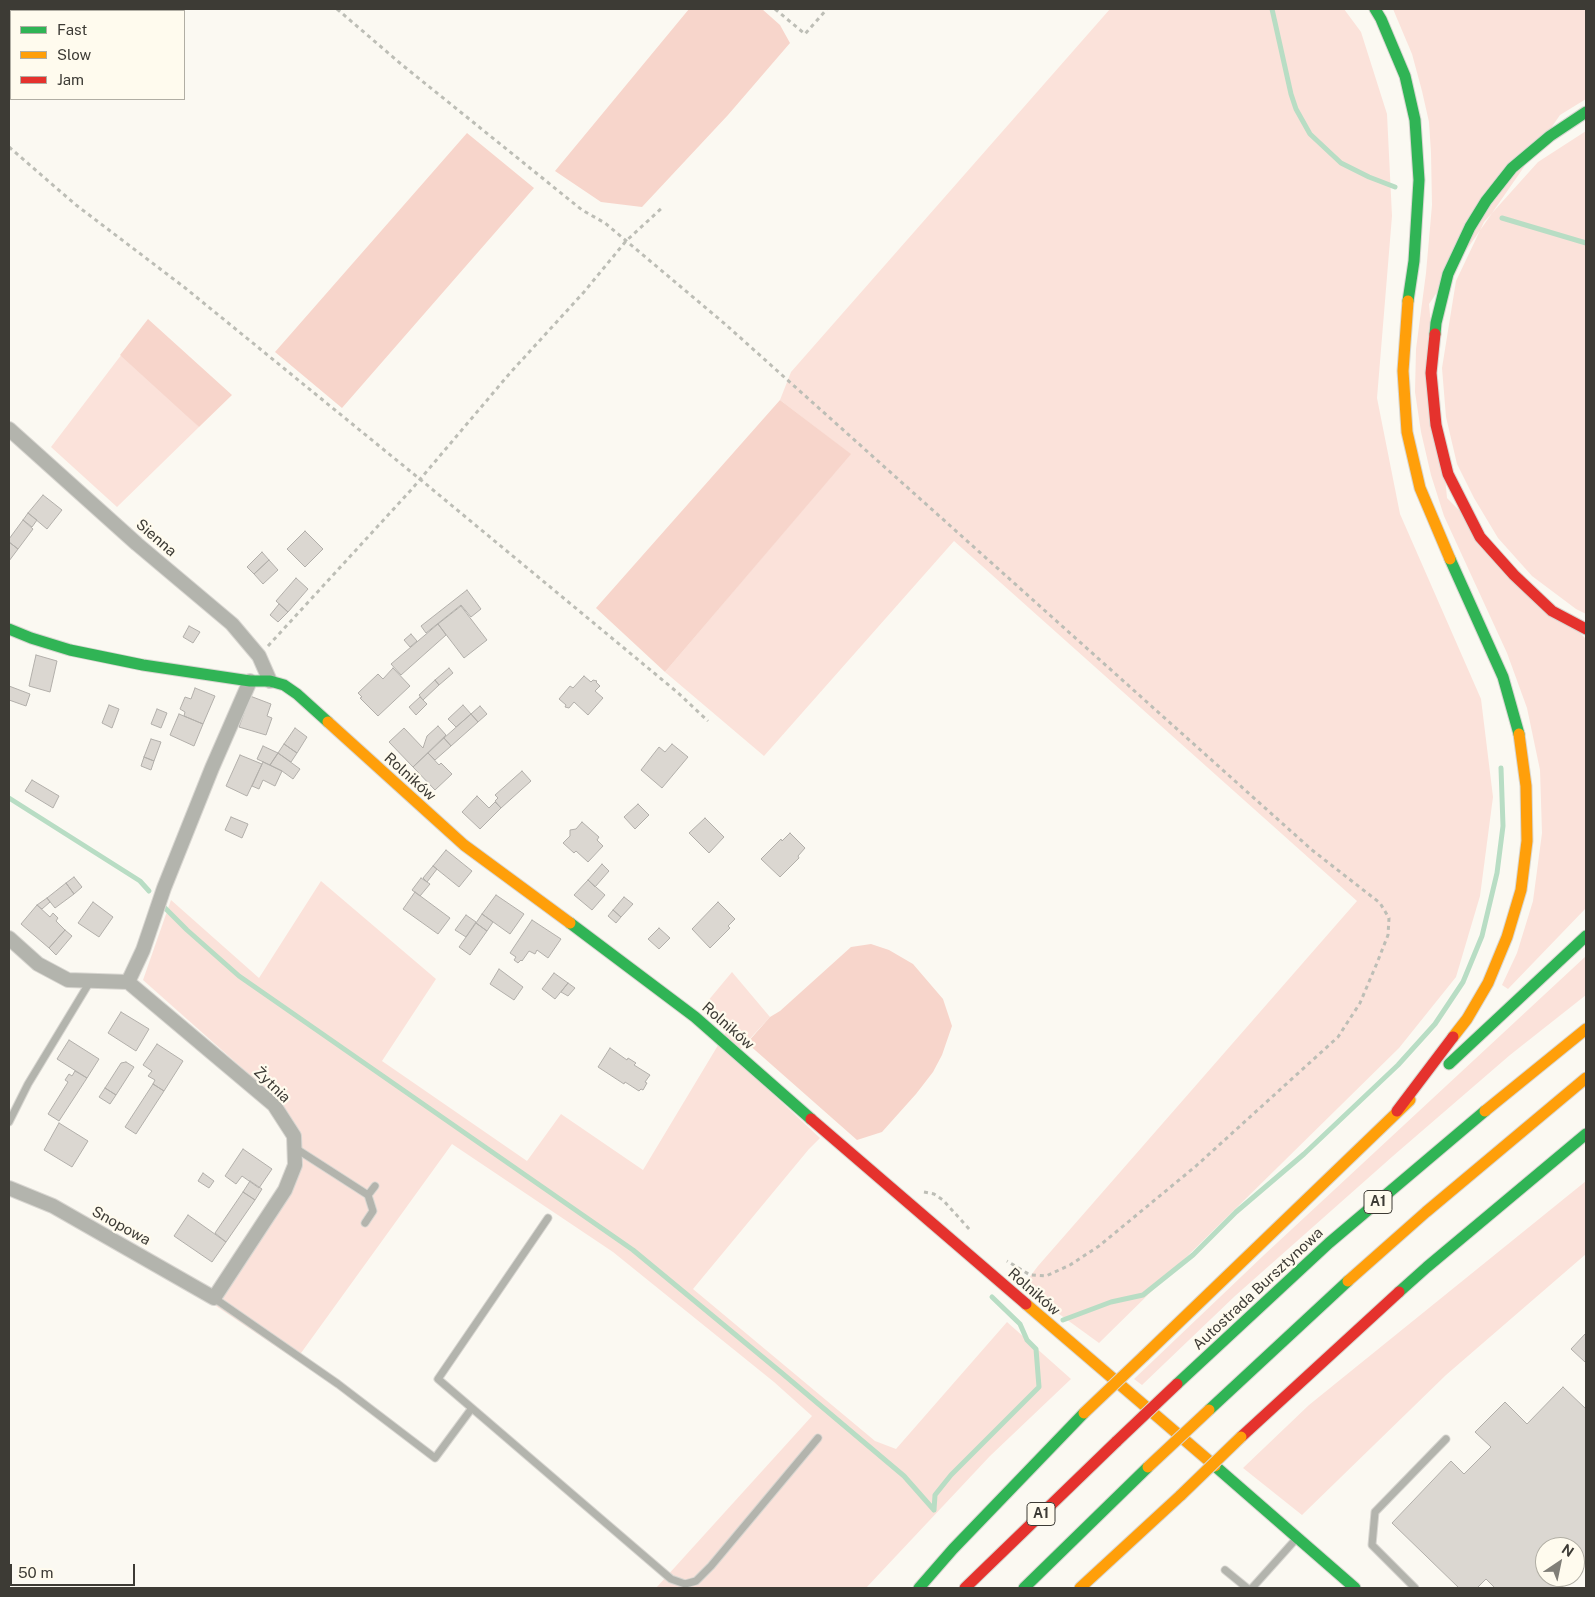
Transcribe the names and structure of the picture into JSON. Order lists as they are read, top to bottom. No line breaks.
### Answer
{"streets":{"main road":["Rolników","A1","Autostrada Bursztynowa"],"street":["Sienna","Żytnia","Snopowa"]},"crossings":[["Sienna","Rolników"],["Żytnia","Snopowa"]],"legend":["Fast","Slow","Jam"],"scale_bar":"50 m","north":"top right"}
